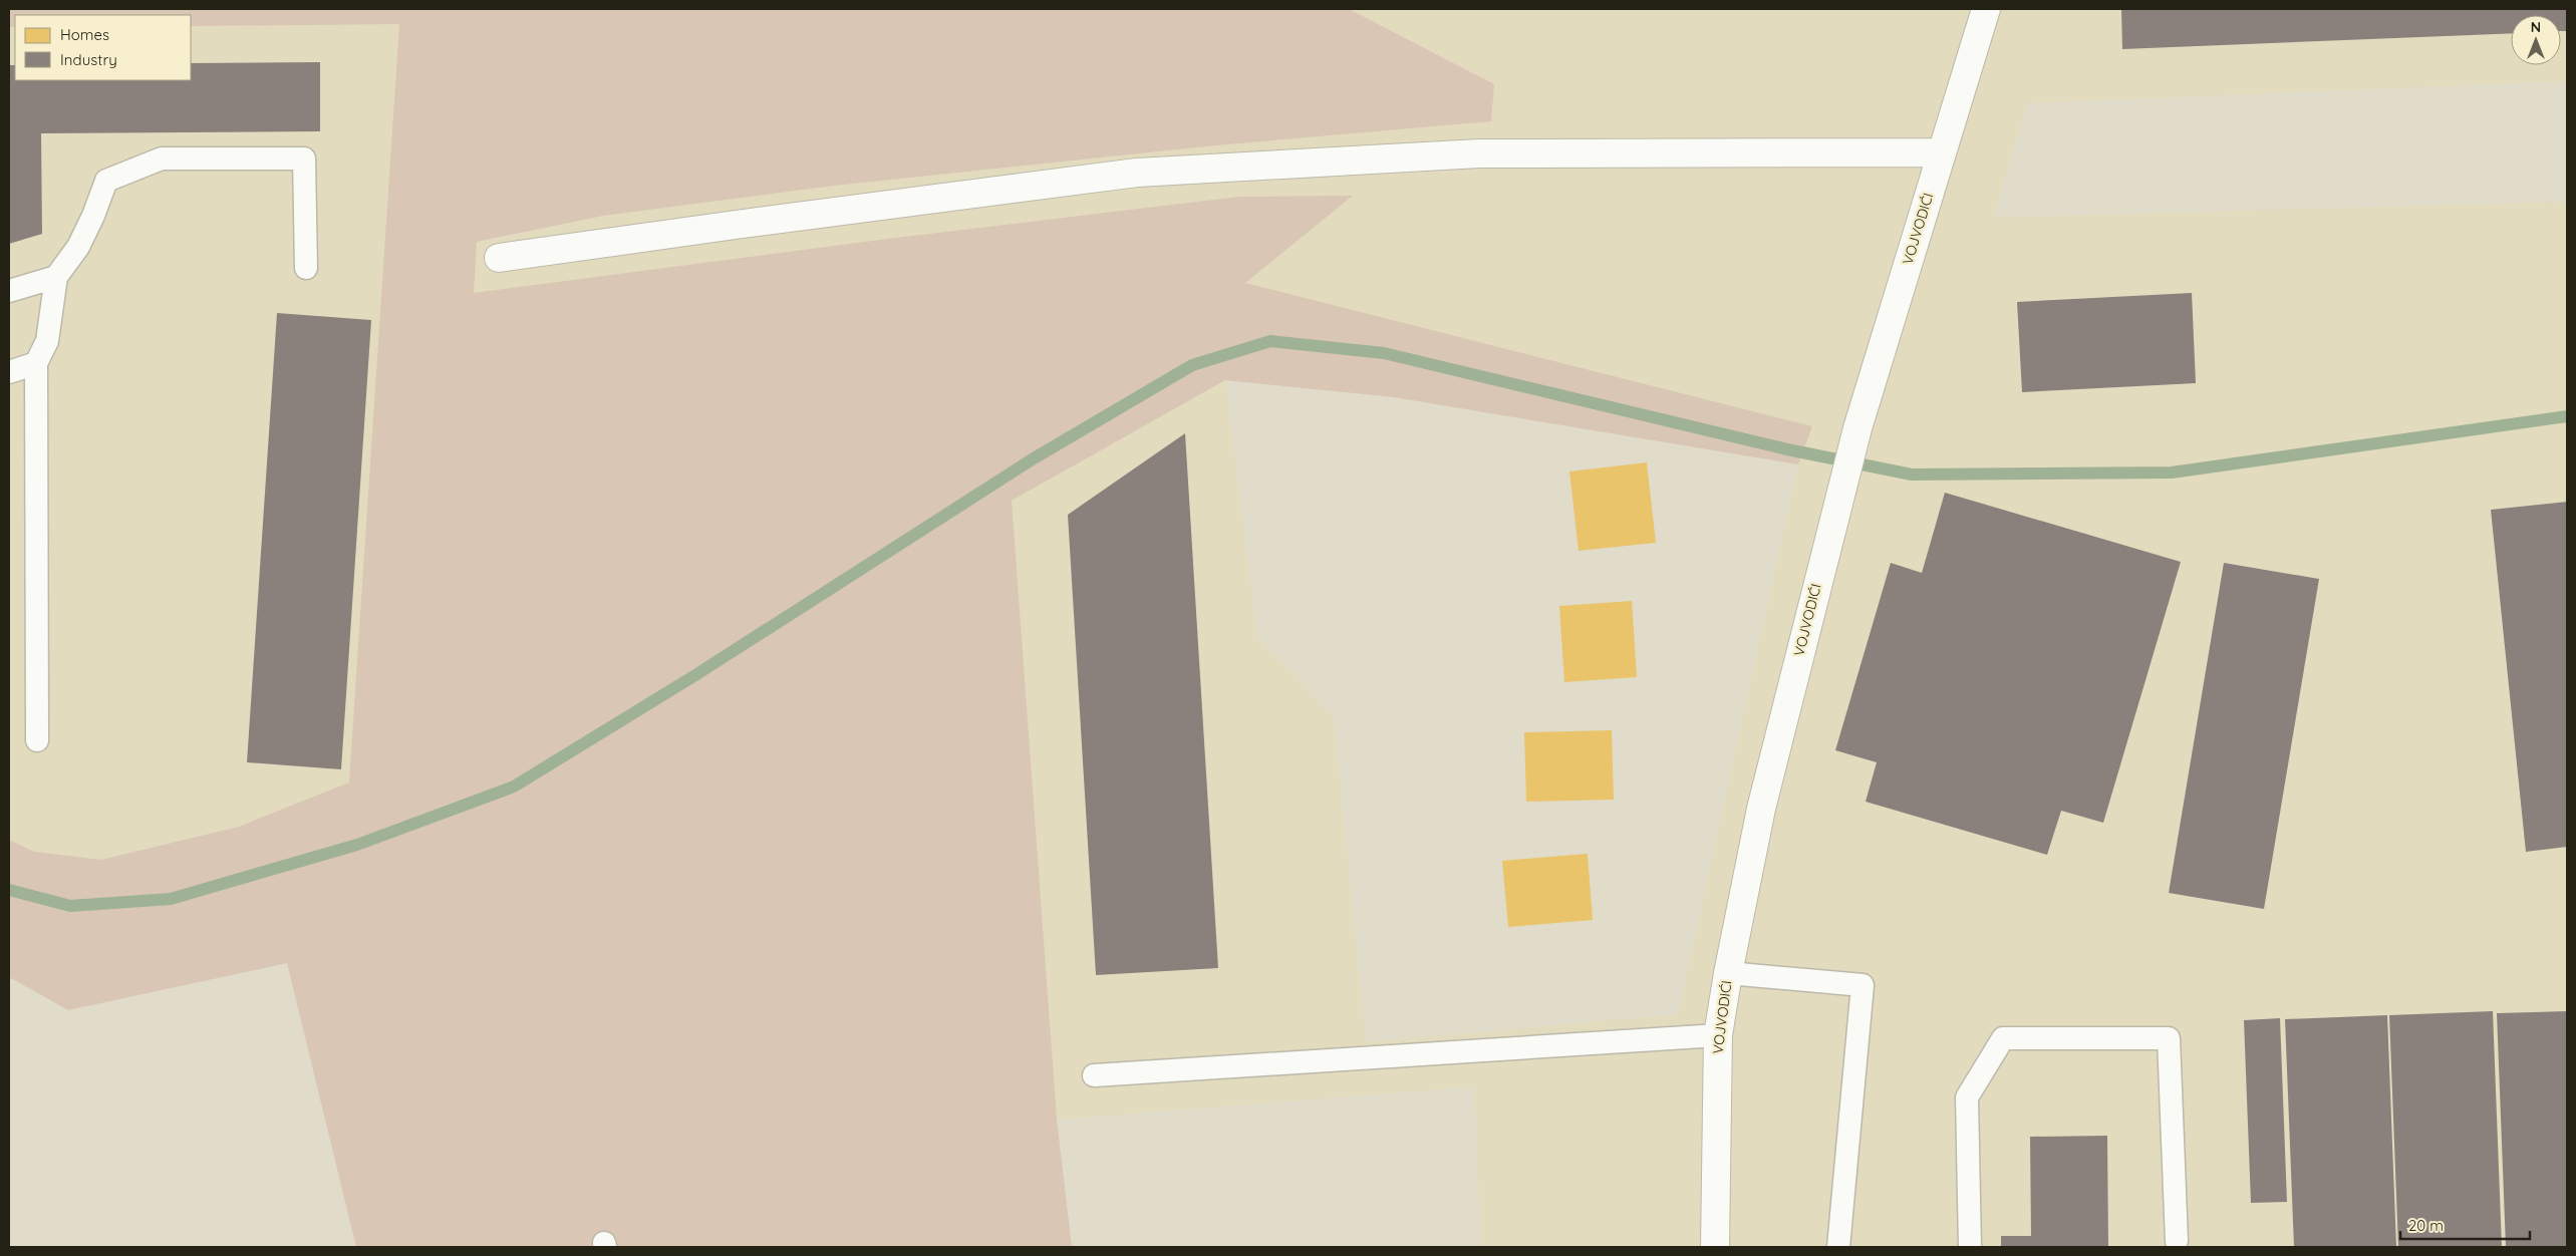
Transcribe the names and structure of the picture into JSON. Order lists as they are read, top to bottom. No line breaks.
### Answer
{"streets":{"street":["VOJVODIĆI"]},"legend":["Homes","Industry"],"scale_bar":"20 m","north":"top"}
